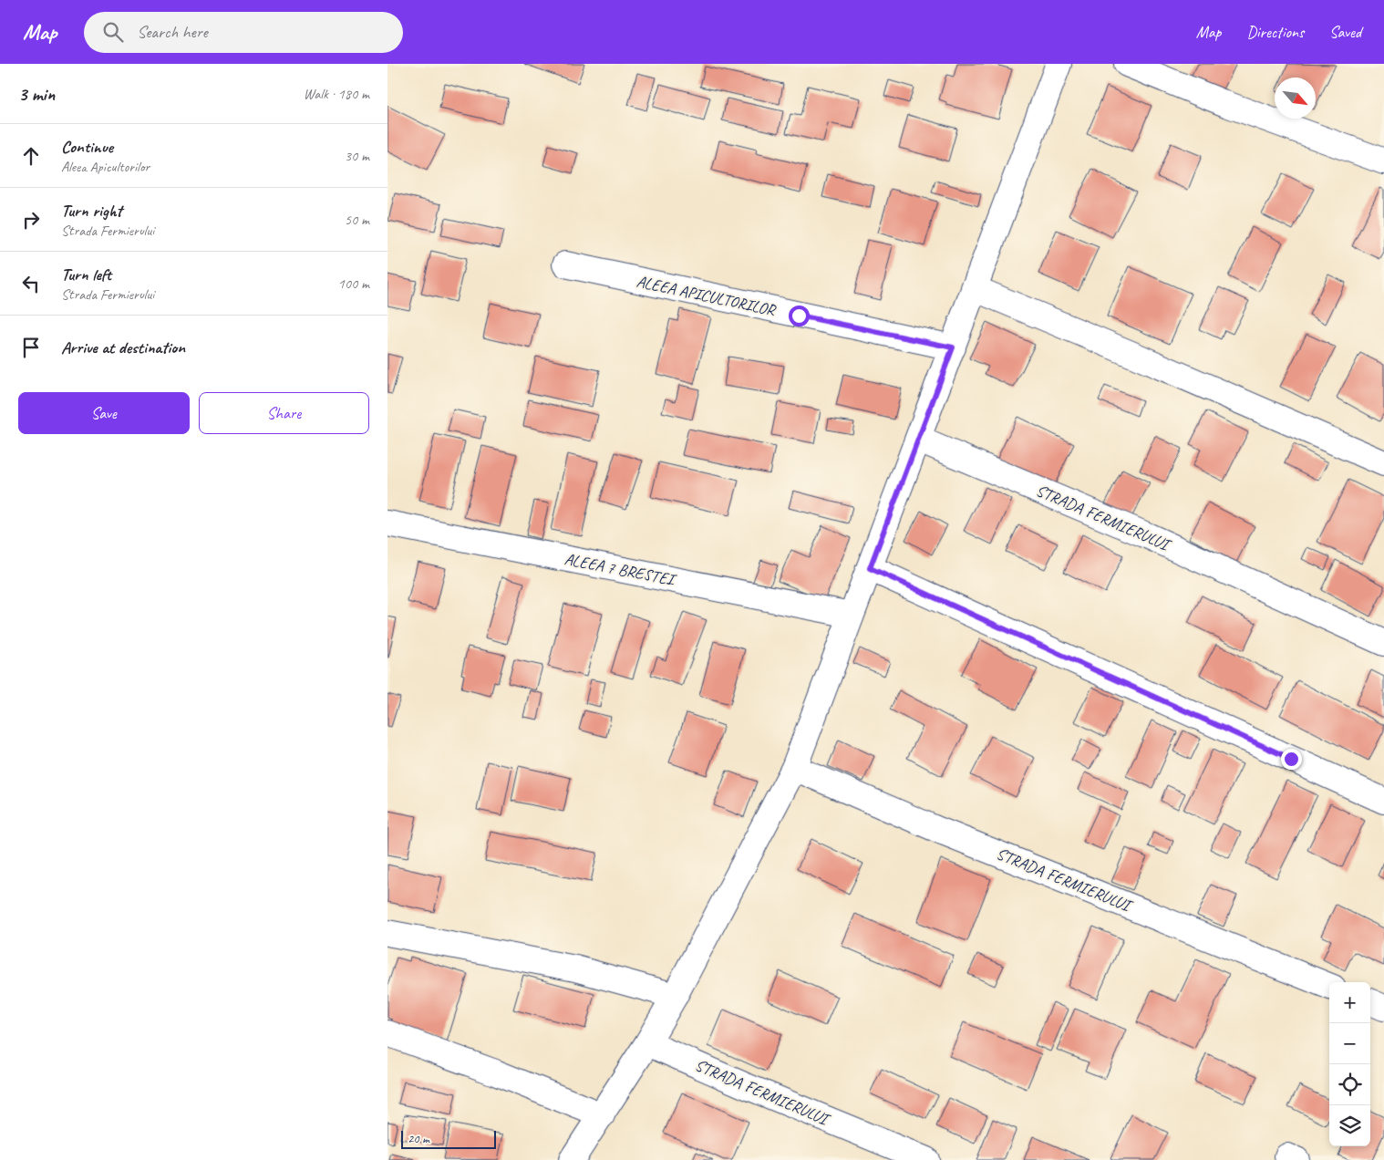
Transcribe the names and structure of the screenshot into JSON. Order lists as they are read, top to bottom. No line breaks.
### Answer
{"streets":{"street":["ALEEA APICULTORILOR","STRADA FERMIERULUI","ALEEA 7 BRESTEI"]},"scale_bar":"20 m","north":"bottom right","page":{"header":"Map","search":"Search here","nav":["Map","Directions","Saved"],"heading":["3 min","Walk · 180 m"],"list":[["Continue","Aleea Apicultorilor","30 m"],["Turn right","Strada Fermierului","50 m"],["Turn left","Strada Fermierului","100 m"],"Arrive at destination"],"buttons":["Save","Share"],"map_buttons":["+","−"],"scale":"20 m"}}
